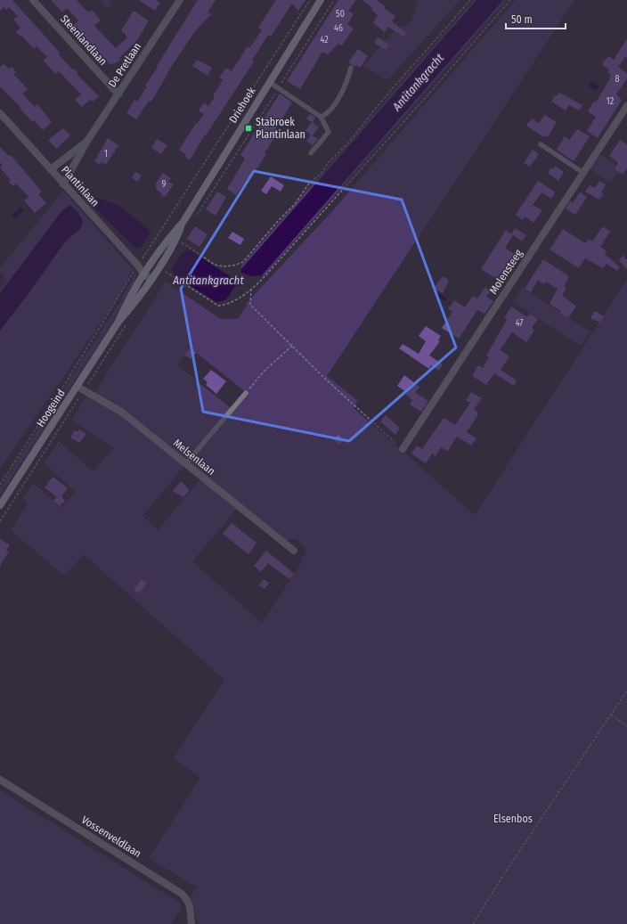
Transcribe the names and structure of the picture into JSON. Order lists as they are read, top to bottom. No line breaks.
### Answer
{"streets":{"main road":["Driehoek","Hoogeind"],"street":["Steenlandlaan","De Pretlaan","Plantinlaan","Molensteeg","Melsenlaan","Vossenveldlaan"]},"crossings":[["Steenlandlaan","De Pretlaan"],["De Pretlaan","Plantinlaan"],["Driehoek","Plantinlaan"],["Driehoek","Hoogeind"],["Plantinlaan","Hoogeind"],["Hoogeind","Melsenlaan"]],"water":["Antitankgracht"],"parks":["Elsenbos"],"places":{"transit":["Stabroek Plantinlaan"]},"house_numbers":["50","46","42","8","12","1","9","47"],"scale_bar":"50 m"}
